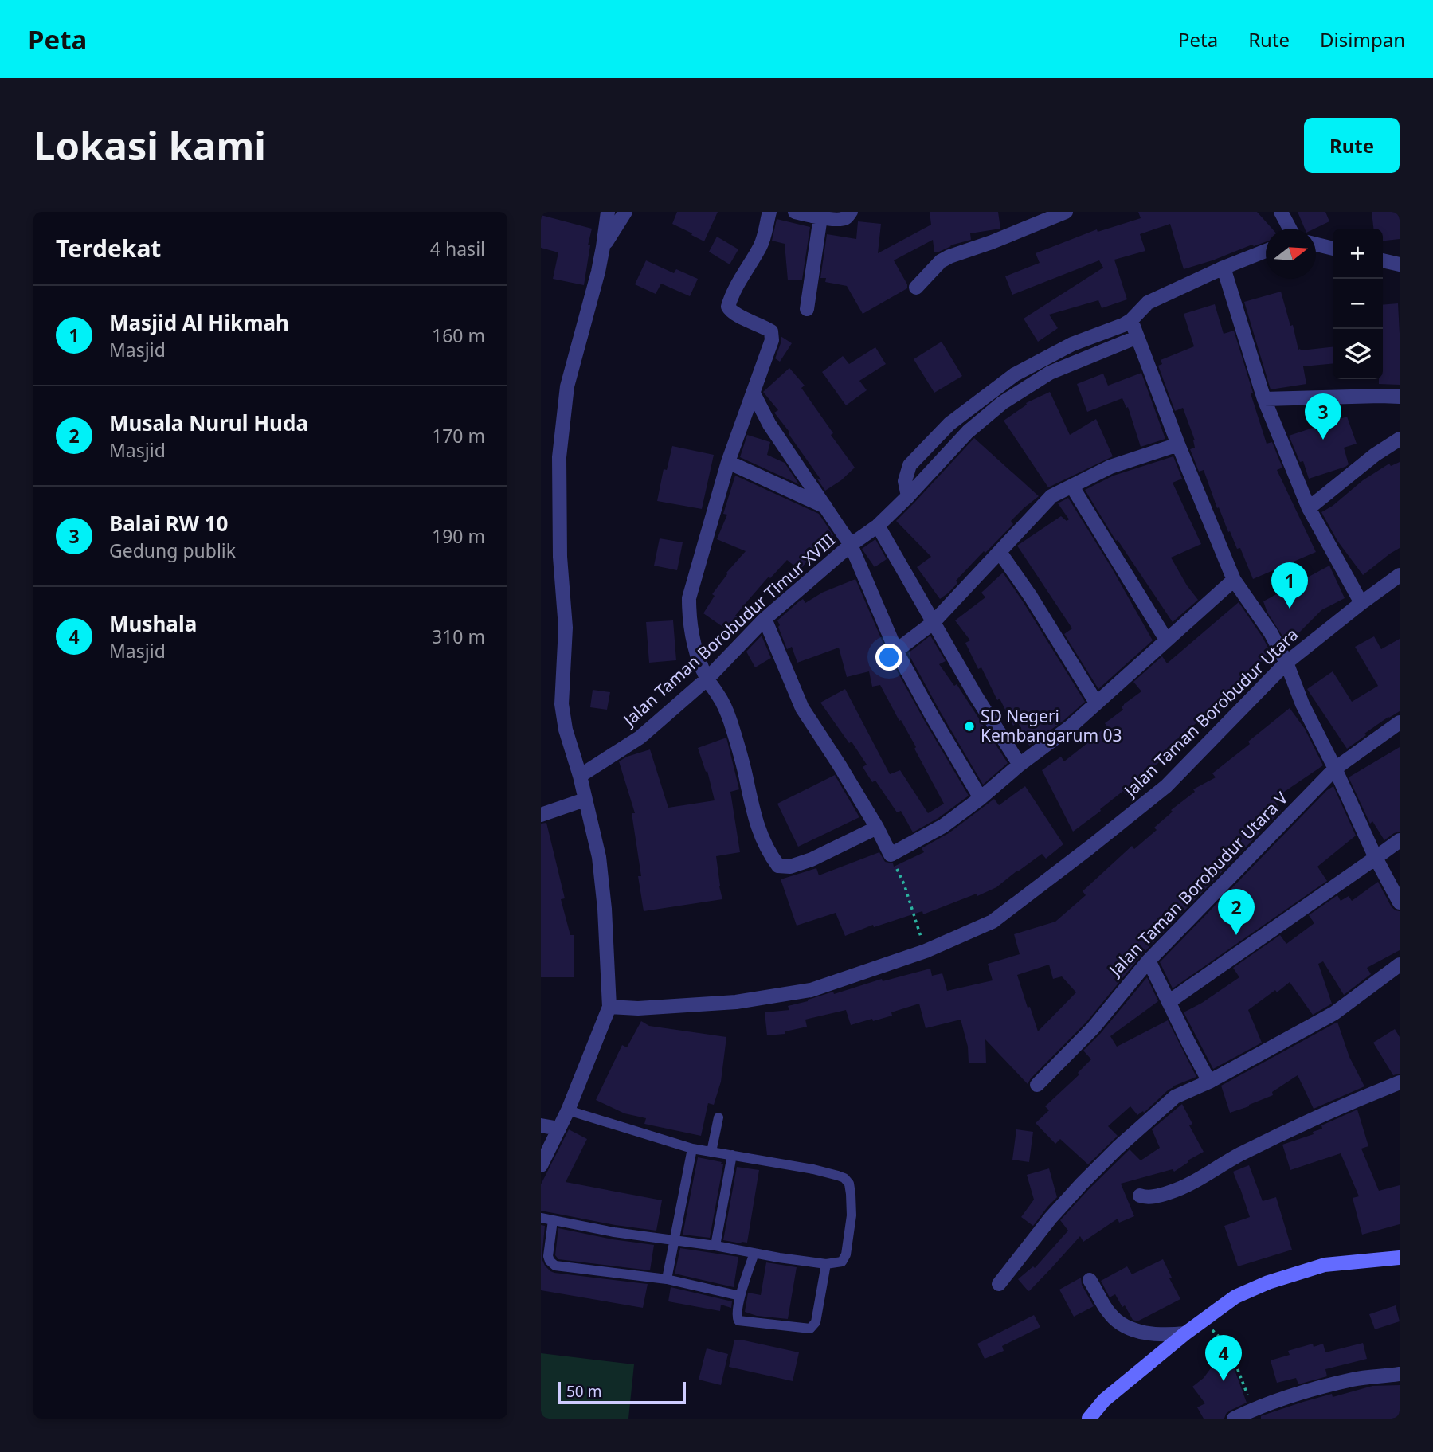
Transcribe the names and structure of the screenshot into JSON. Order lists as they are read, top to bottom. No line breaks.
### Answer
{"streets":{"street":["Jalan Taman Borobudur Timur XVIII","Jalan Taman Borobudur Utara","Jalan Taman Borobudur Utara V"]},"places":["SD Negeri Kembangarum 03"],"scale_bar":"50 m","north":"right","page":{"header":"Peta","nav":["Peta","Rute","Disimpan"],"buttons":"Rute","title":"Lokasi kami","heading":["Terdekat","4 hasil"],"map_buttons":["+","−"],"list":[{"mark":"1","name":"Masjid Al Hikmah","note":"Masjid","value":"160 m"},{"mark":"2","name":"Musala Nurul Huda","note":"Masjid","value":"170 m"},{"mark":"3","name":"Balai RW 10","note":"Gedung publik","value":"190 m"},{"mark":"4","name":"Mushala","note":"Masjid","value":"310 m"}],"pins":["3","1","2","4"],"scale":"50 m"}}
